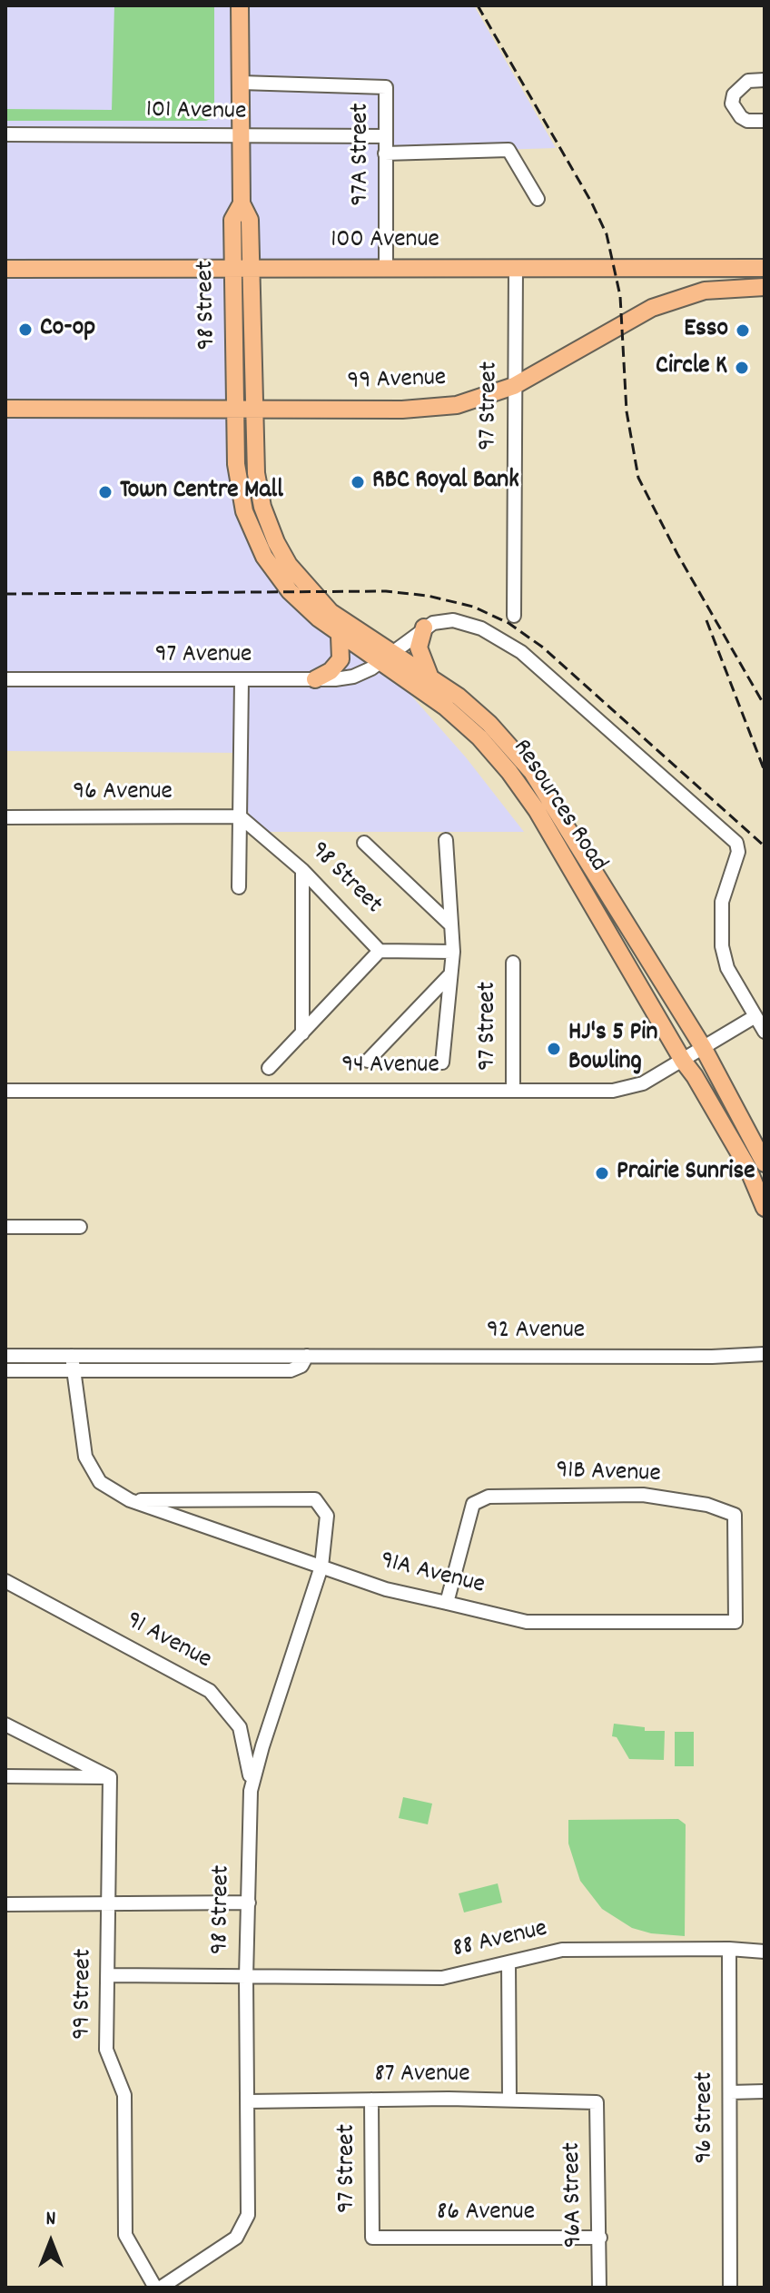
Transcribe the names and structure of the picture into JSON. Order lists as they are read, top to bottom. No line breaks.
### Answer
{"streets":{"main road":["100 Avenue","98 Street","99 Avenue","Resources Road"],"street":["101 Avenue","97A Street","97 Street","97 Avenue","96 Avenue","94 Avenue","92 Avenue","91B Avenue","91A Avenue","91 Avenue","88 Avenue","99 Street","87 Avenue","96 Street","96A Street","86 Avenue"]},"crossings":[["101 Avenue","97A Street"],["101 Avenue","98 Street"],["97A Street","100 Avenue"],["97A Street","98 Street"],["100 Avenue","98 Street"],["100 Avenue","97 Street"],["98 Street","99 Avenue"],["98 Street","96 Avenue"],["98 Street","Resources Road"],["98 Street","91A Avenue"],["98 Street","91 Avenue"],["98 Street","88 Avenue"],["98 Street","87 Avenue"],["99 Avenue","97 Street"],["99 Avenue","Resources Road"],["97 Street","94 Avenue"],["97 Street","87 Avenue"],["97 Street","86 Avenue"],["97 Avenue","Resources Road"],["Resources Road","94 Avenue"],["92 Avenue","91A Avenue"],["91B Avenue","91A Avenue"],["88 Avenue","99 Street"],["88 Avenue","96 Street"],["87 Avenue","96A Street"],["96A Street","86 Avenue"]],"places":["Co-op","Esso","Circle K","RBC Royal Bank","Town Centre Mall","HJ's 5 Pin Bowling","Prairie Sunrise"],"north":"top"}
